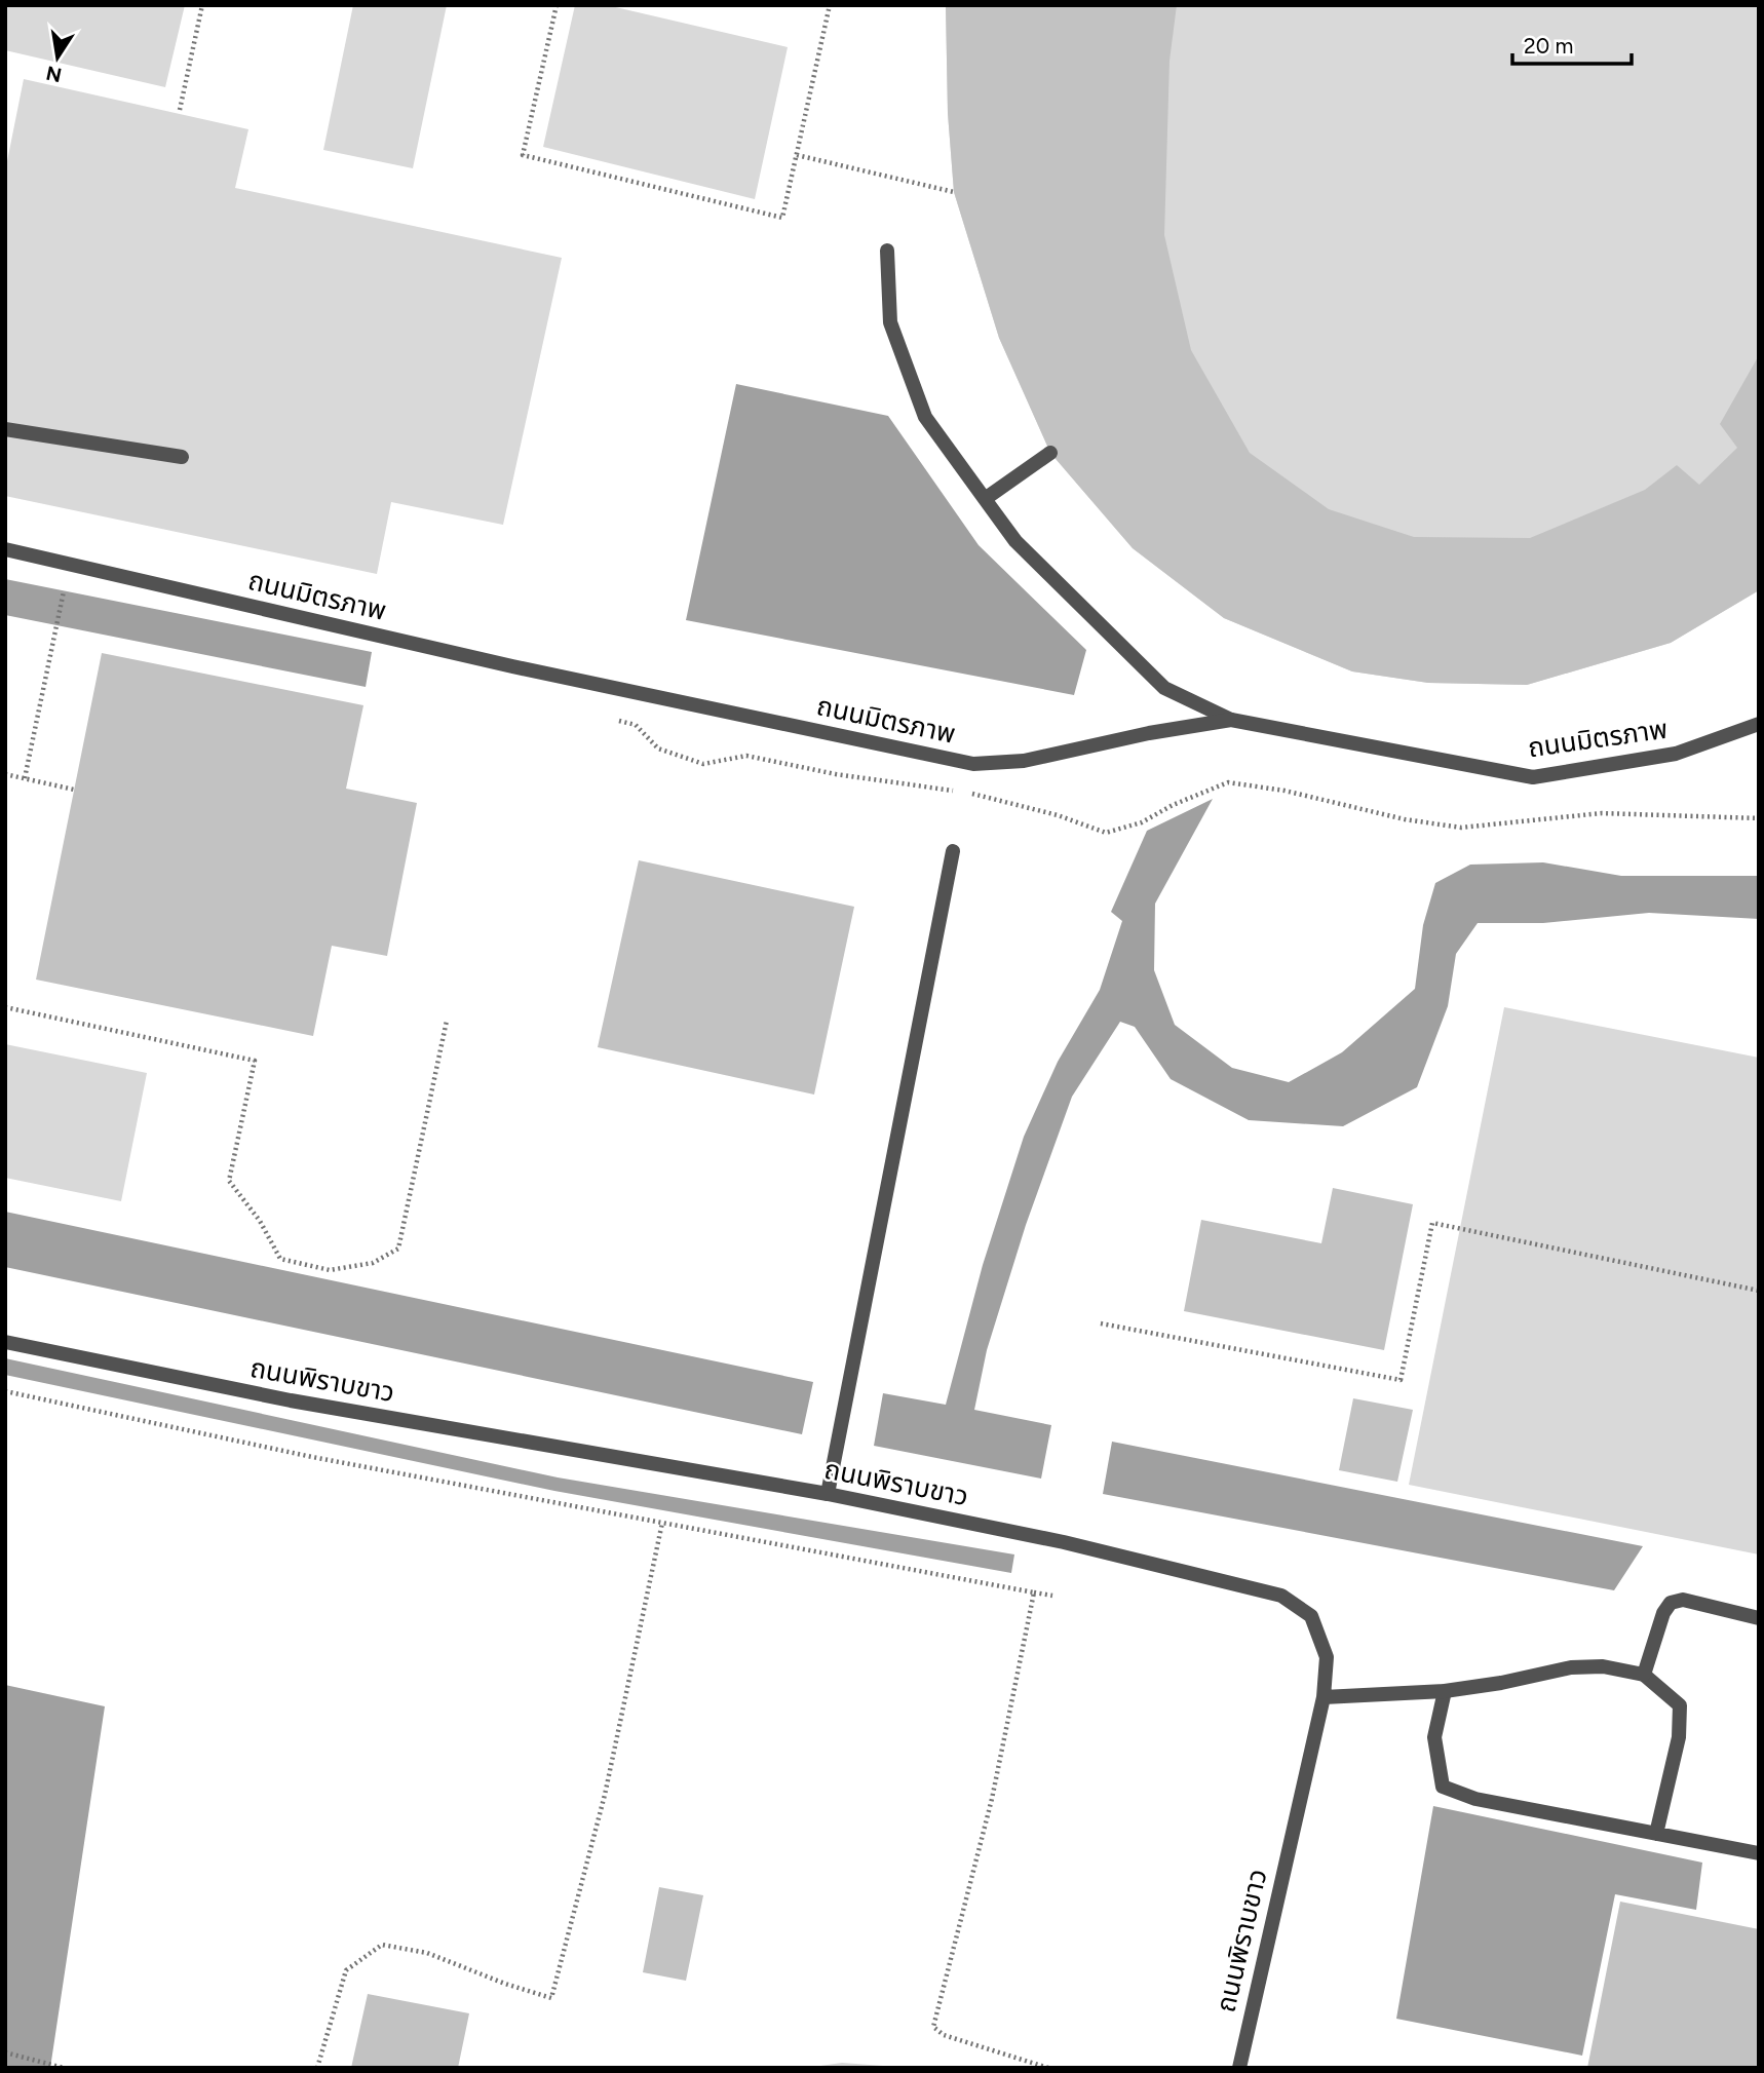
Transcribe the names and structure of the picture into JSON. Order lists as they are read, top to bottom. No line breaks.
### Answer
{"streets":{"street":["ถนนมิตรภาพ","ถนนพิราบขาว"]},"scale_bar":"20 m","north":"bottom"}
